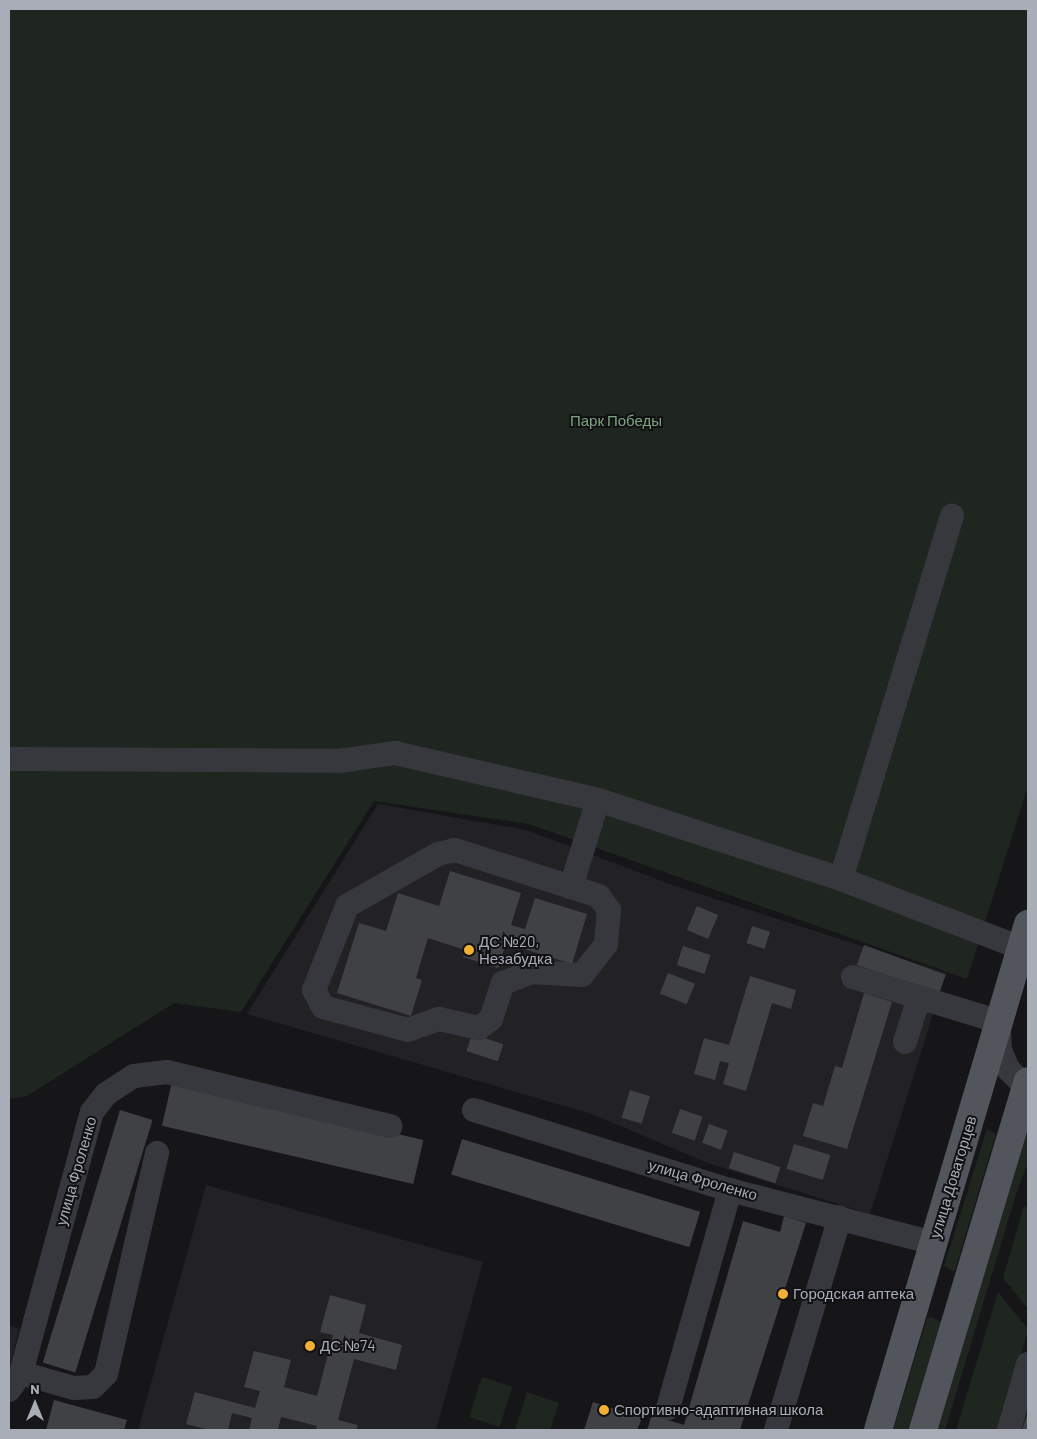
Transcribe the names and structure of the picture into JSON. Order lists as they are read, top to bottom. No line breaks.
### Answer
{"streets":{"main road":["улица Доваторцев"],"street":["улица Фроленко"]},"crossings":[["улица Фроленко","улица Доваторцев"]],"parks":["Парк Победы"],"places":["ДС №20, Незабудка","Городская аптека","ДС №74","Спортивно-адаптивная школа"],"north":"top"}
